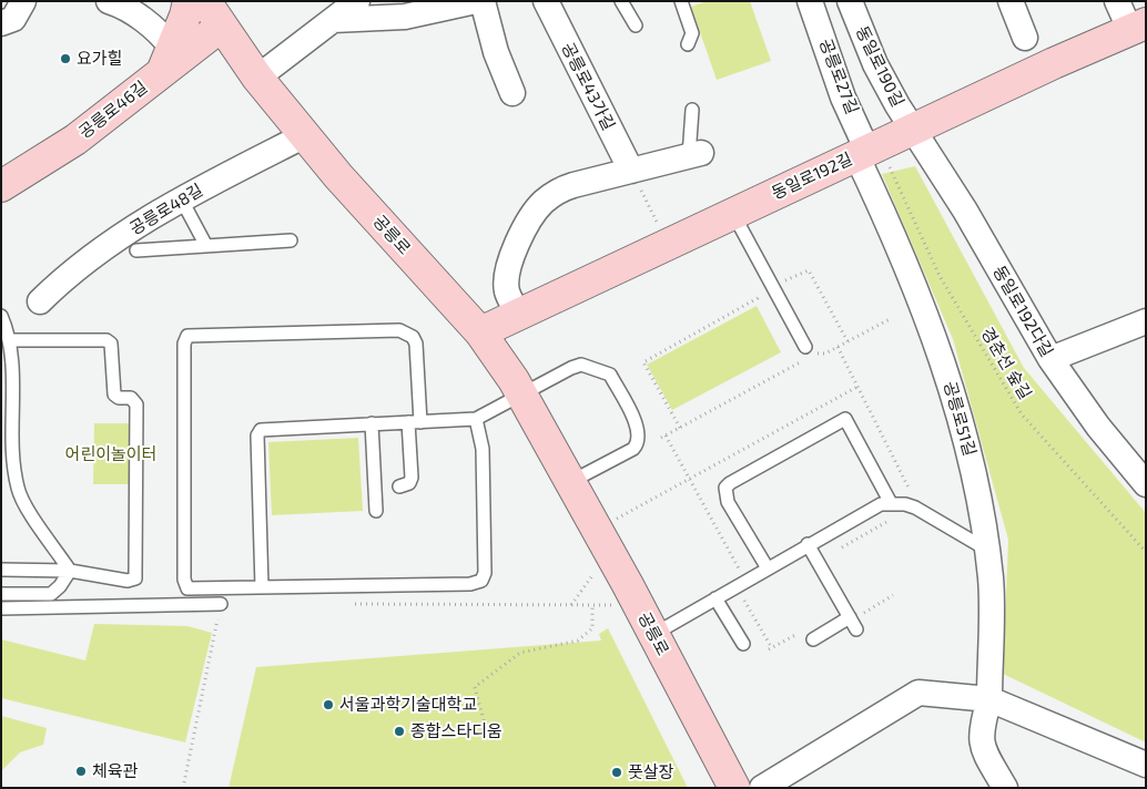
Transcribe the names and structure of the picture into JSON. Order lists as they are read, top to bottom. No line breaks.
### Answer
{"streets":{"street":["동일로190길","공릉로27길","공릉로43가길","공릉로46길","동일로192길","공릉로48길","공릉로","동일로192다길","공릉로51길"],"path":["경춘선 숲길"]},"crossings":[["동일로190길","동일로192길"],["동일로190길","동일로192다길"],["공릉로27길","동일로192길"],["공릉로27길","경춘선 숲길"],["공릉로27길","공릉로51길"],["공릉로46길","공릉로"],["동일로192길","공릉로"],["동일로192길","동일로192다길"],["동일로192길","경춘선 숲길"],["동일로192길","공릉로51길"],["공릉로48길","공릉로"],["경춘선 숲길","공릉로51길"]],"parks":["어린이놀이터"],"places":["요가힐","서울과학기술대학교","종합스타디움","체육관","풋살장"]}
